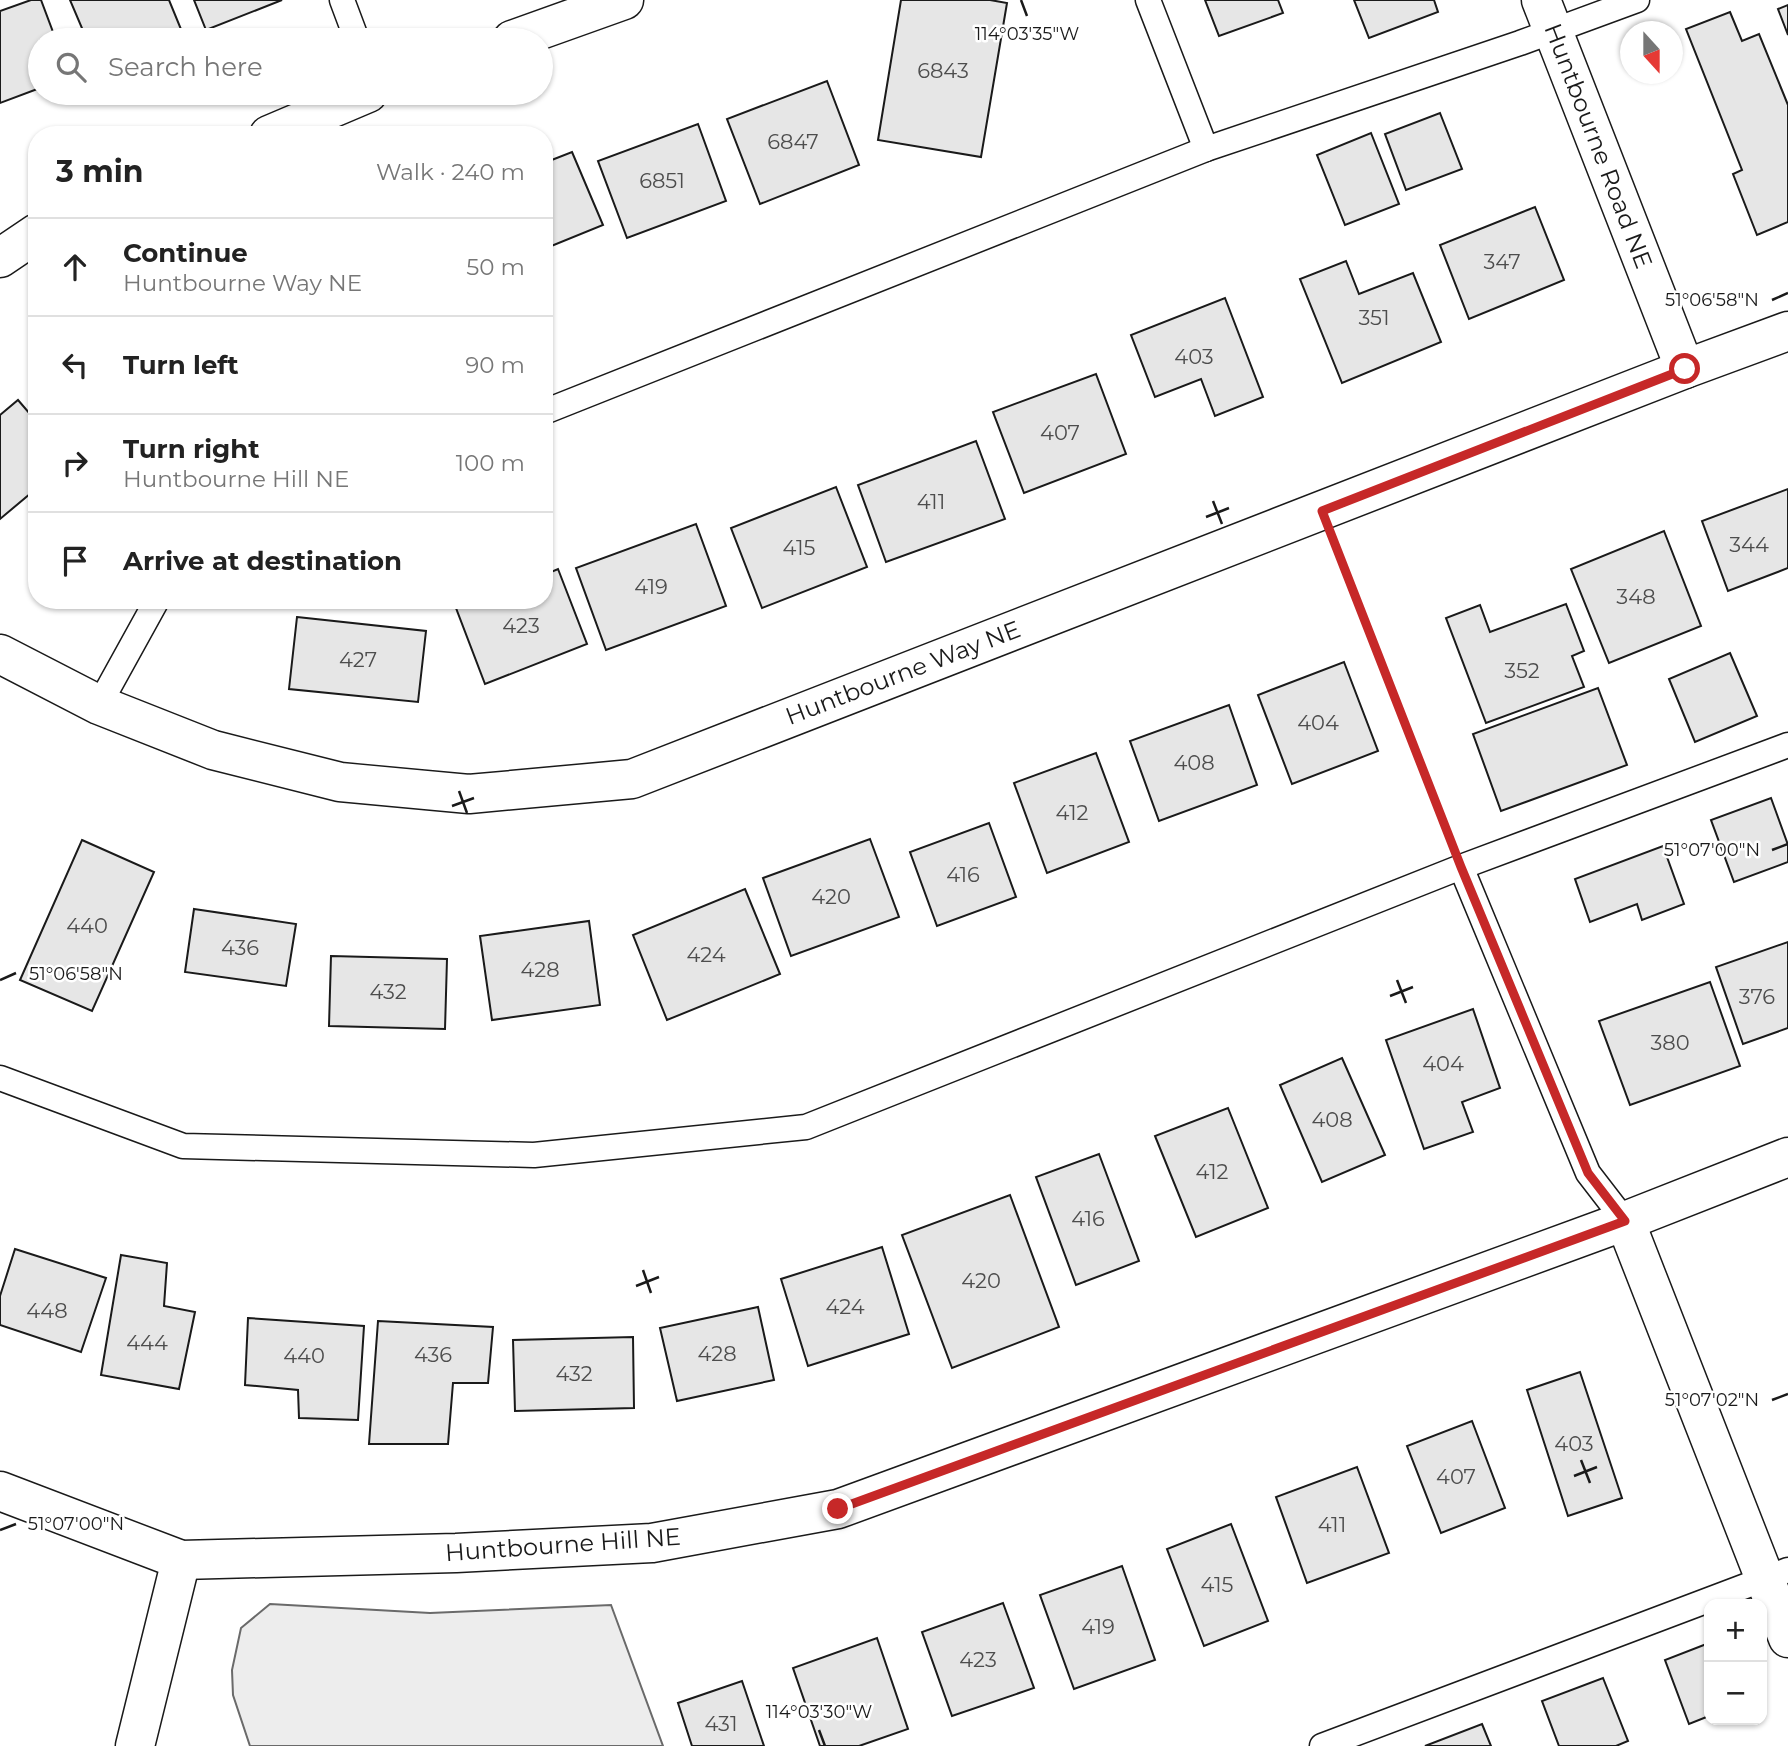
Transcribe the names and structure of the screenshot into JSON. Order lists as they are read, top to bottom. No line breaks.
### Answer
{"streets":{"street":["Huntbourne Road NE","Huntbourne Way NE","Huntbourne Hill NE"]},"crossings":[["Huntbourne Road NE","Huntbourne Way NE"]],"house_numbers":["6843","6847","6851","347","351","403","407","411","344","415","419","348","423","427","352","404","408","412","416","420","440","436","424","428","432","376","380","404","408","412","416","420","424","448","444","428","436","440","432","403","407","411","415","419","423","431"],"north":"bottom","page":{"search":"Search here","heading":["3 min","Walk · 240 m"],"list":[["Continue","Huntbourne Way NE","50 m"],["Turn left","90 m"],["Turn right","Huntbourne Hill NE","100 m"],"Arrive at destination"],"map_buttons":["+","−"]},"coordinates":["114°03'35\"W","51°06'58\"N","51°07'00\"N","51°07'02\"N","114°03'30\"W"]}
